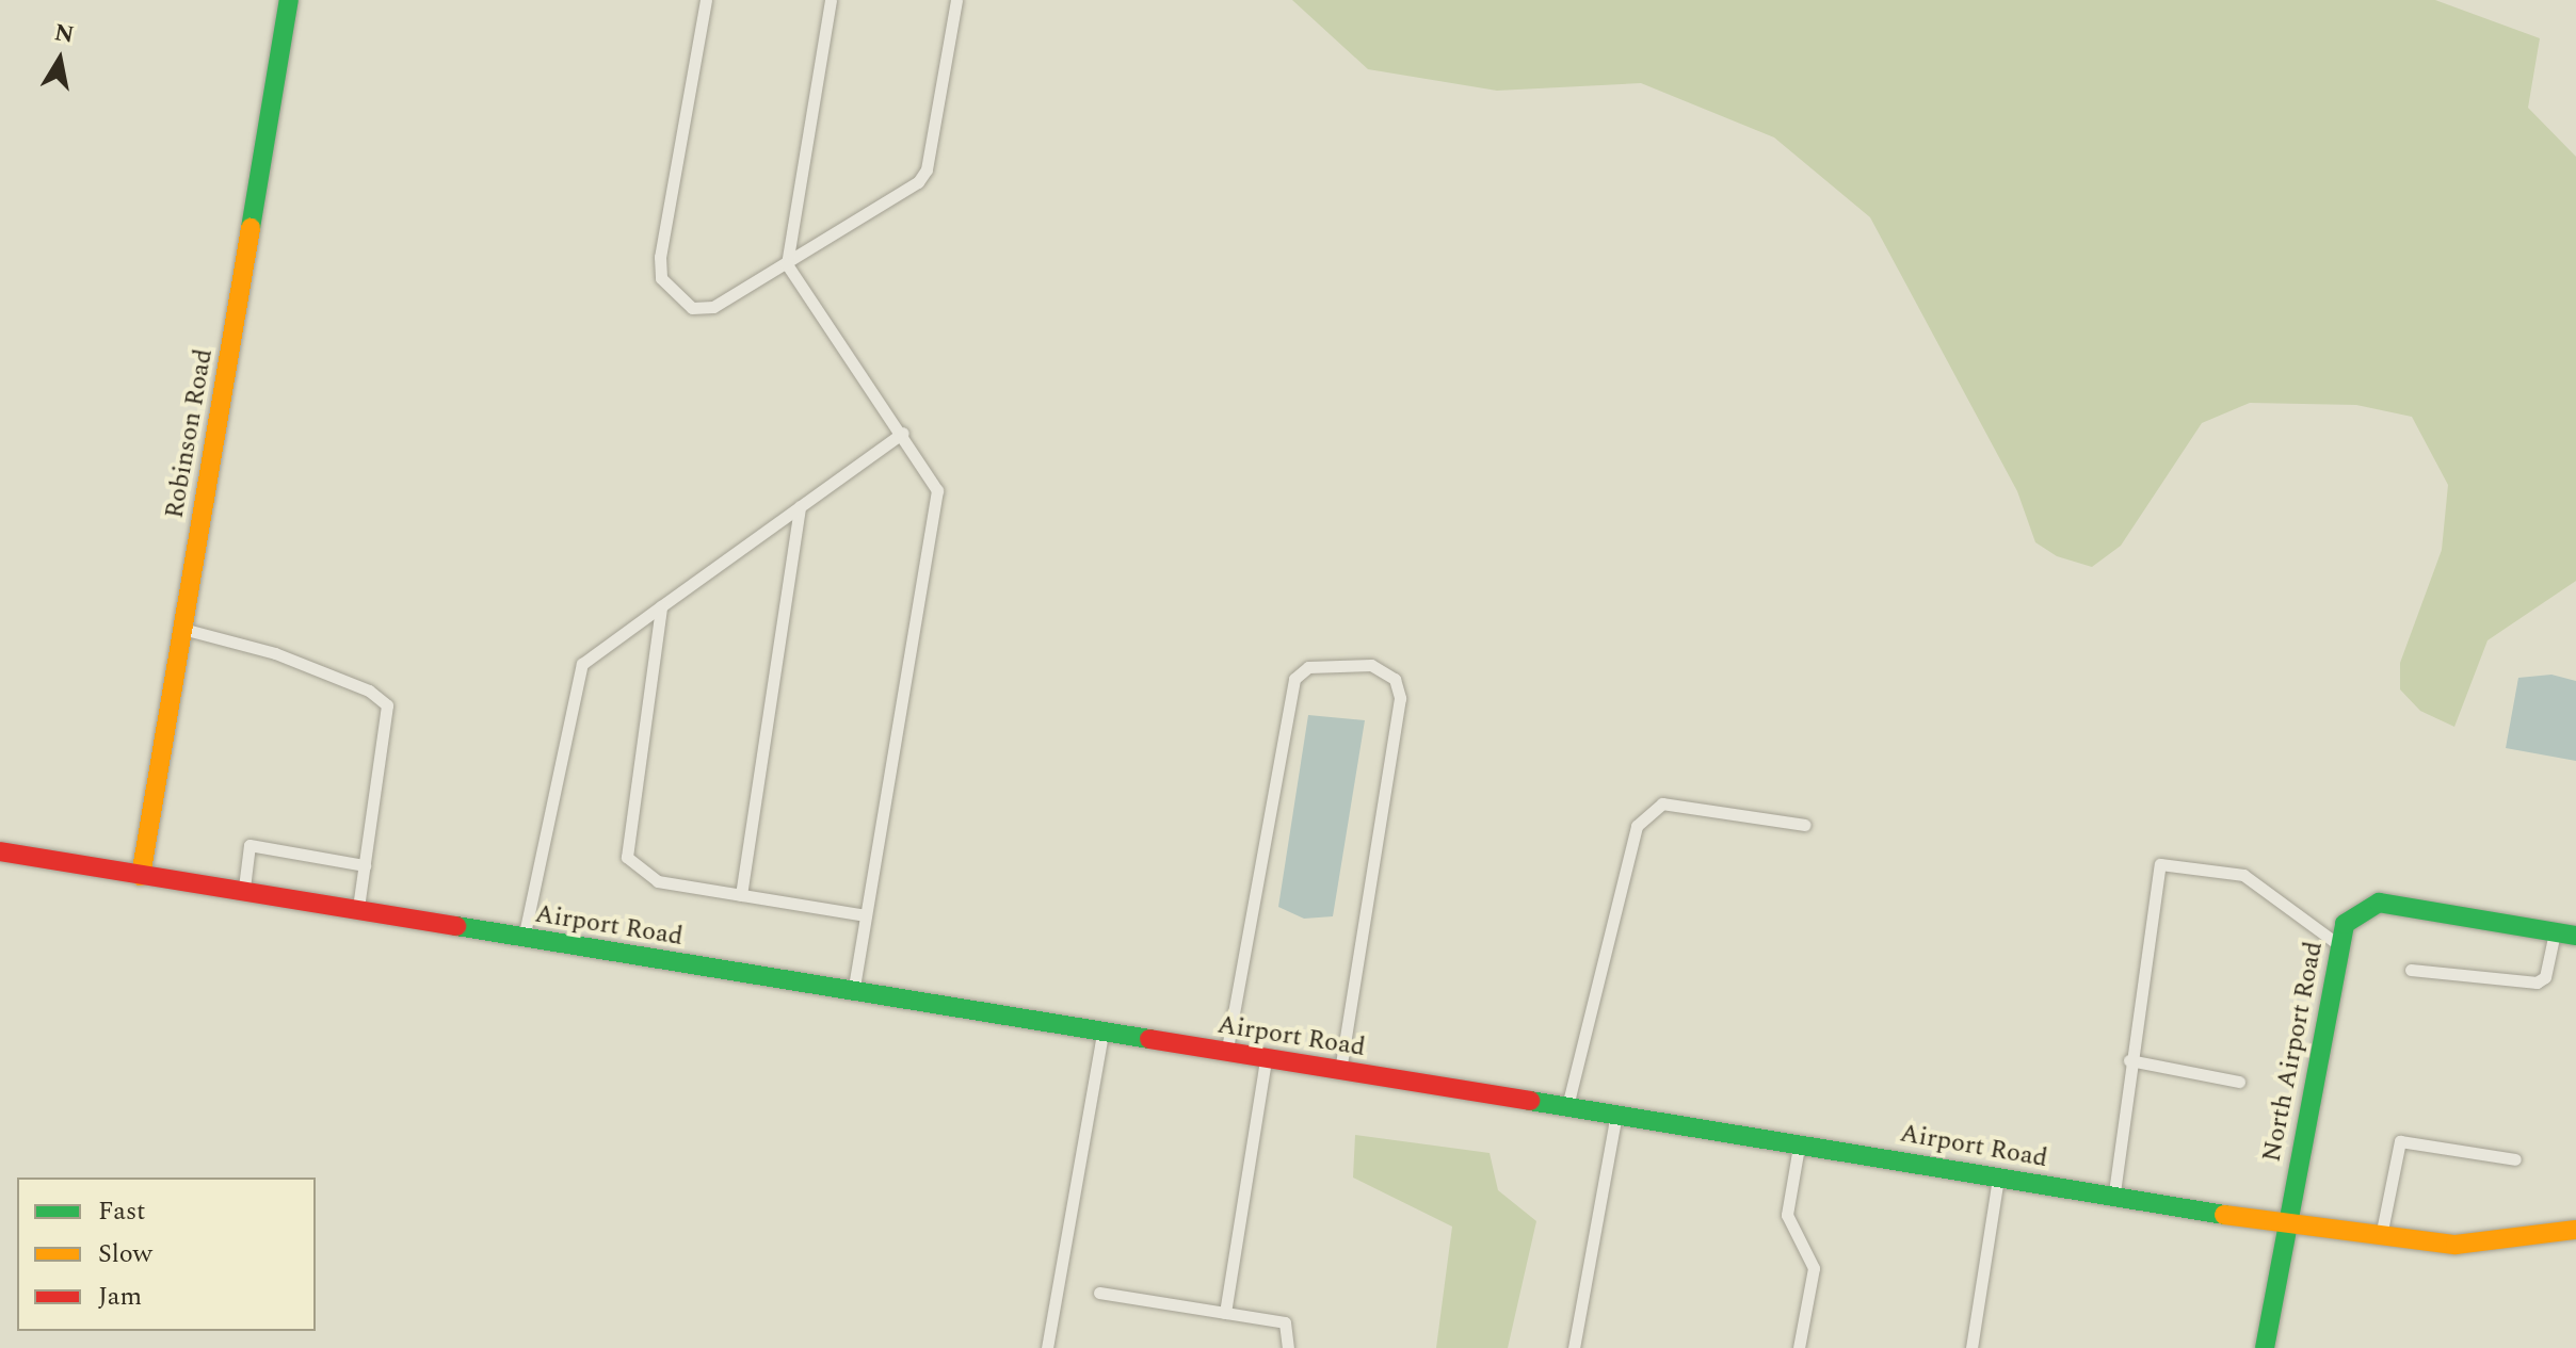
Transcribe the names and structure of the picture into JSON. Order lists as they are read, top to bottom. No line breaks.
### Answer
{"streets":{"street":["Robinson Road","Airport Road","North Airport Road"]},"crossings":[["Robinson Road","Airport Road"],["Airport Road","North Airport Road"]],"legend":["Fast","Slow","Jam"],"north":"top"}
